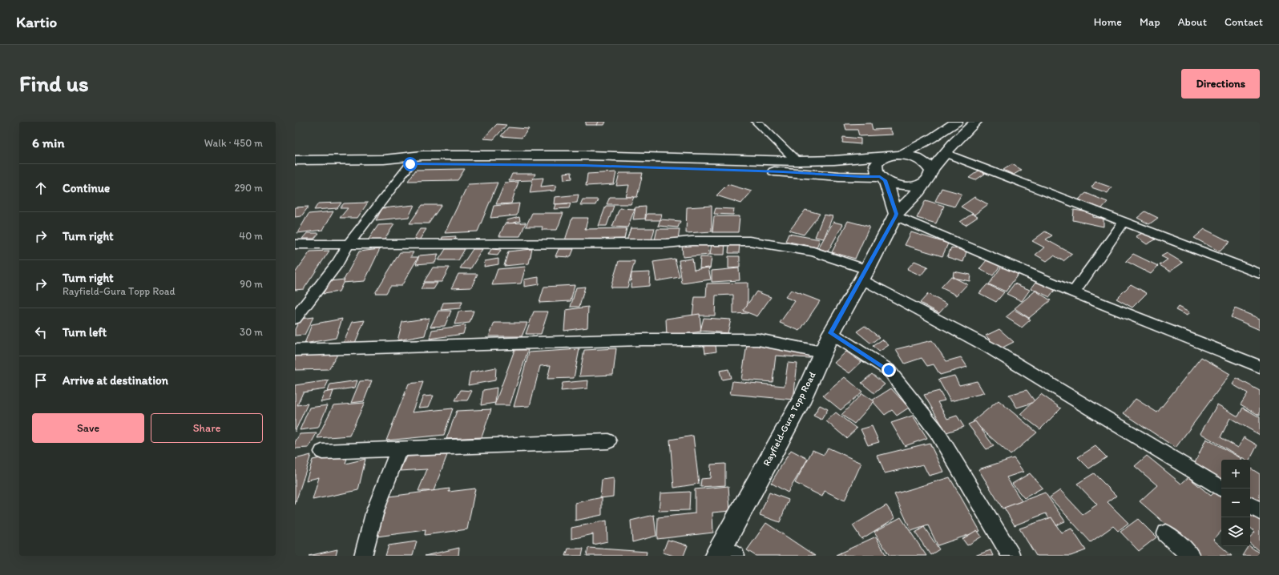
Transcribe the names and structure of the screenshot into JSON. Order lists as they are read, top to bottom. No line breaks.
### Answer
{"streets":{"main road":["Rayfield-Gura Topp Road"]},"page":{"header":"Kartio","nav":["Home","Map","About","Contact"],"buttons":["Directions",["Save","Share"]],"title":"Find us","heading":["6 min","Walk · 450 m"],"list":[["Continue","290 m"],["Turn right","40 m"],["Turn right","Rayfield-Gura Topp Road","90 m"],["Turn left","30 m"],"Arrive at destination"],"map_buttons":["+","−"]}}
